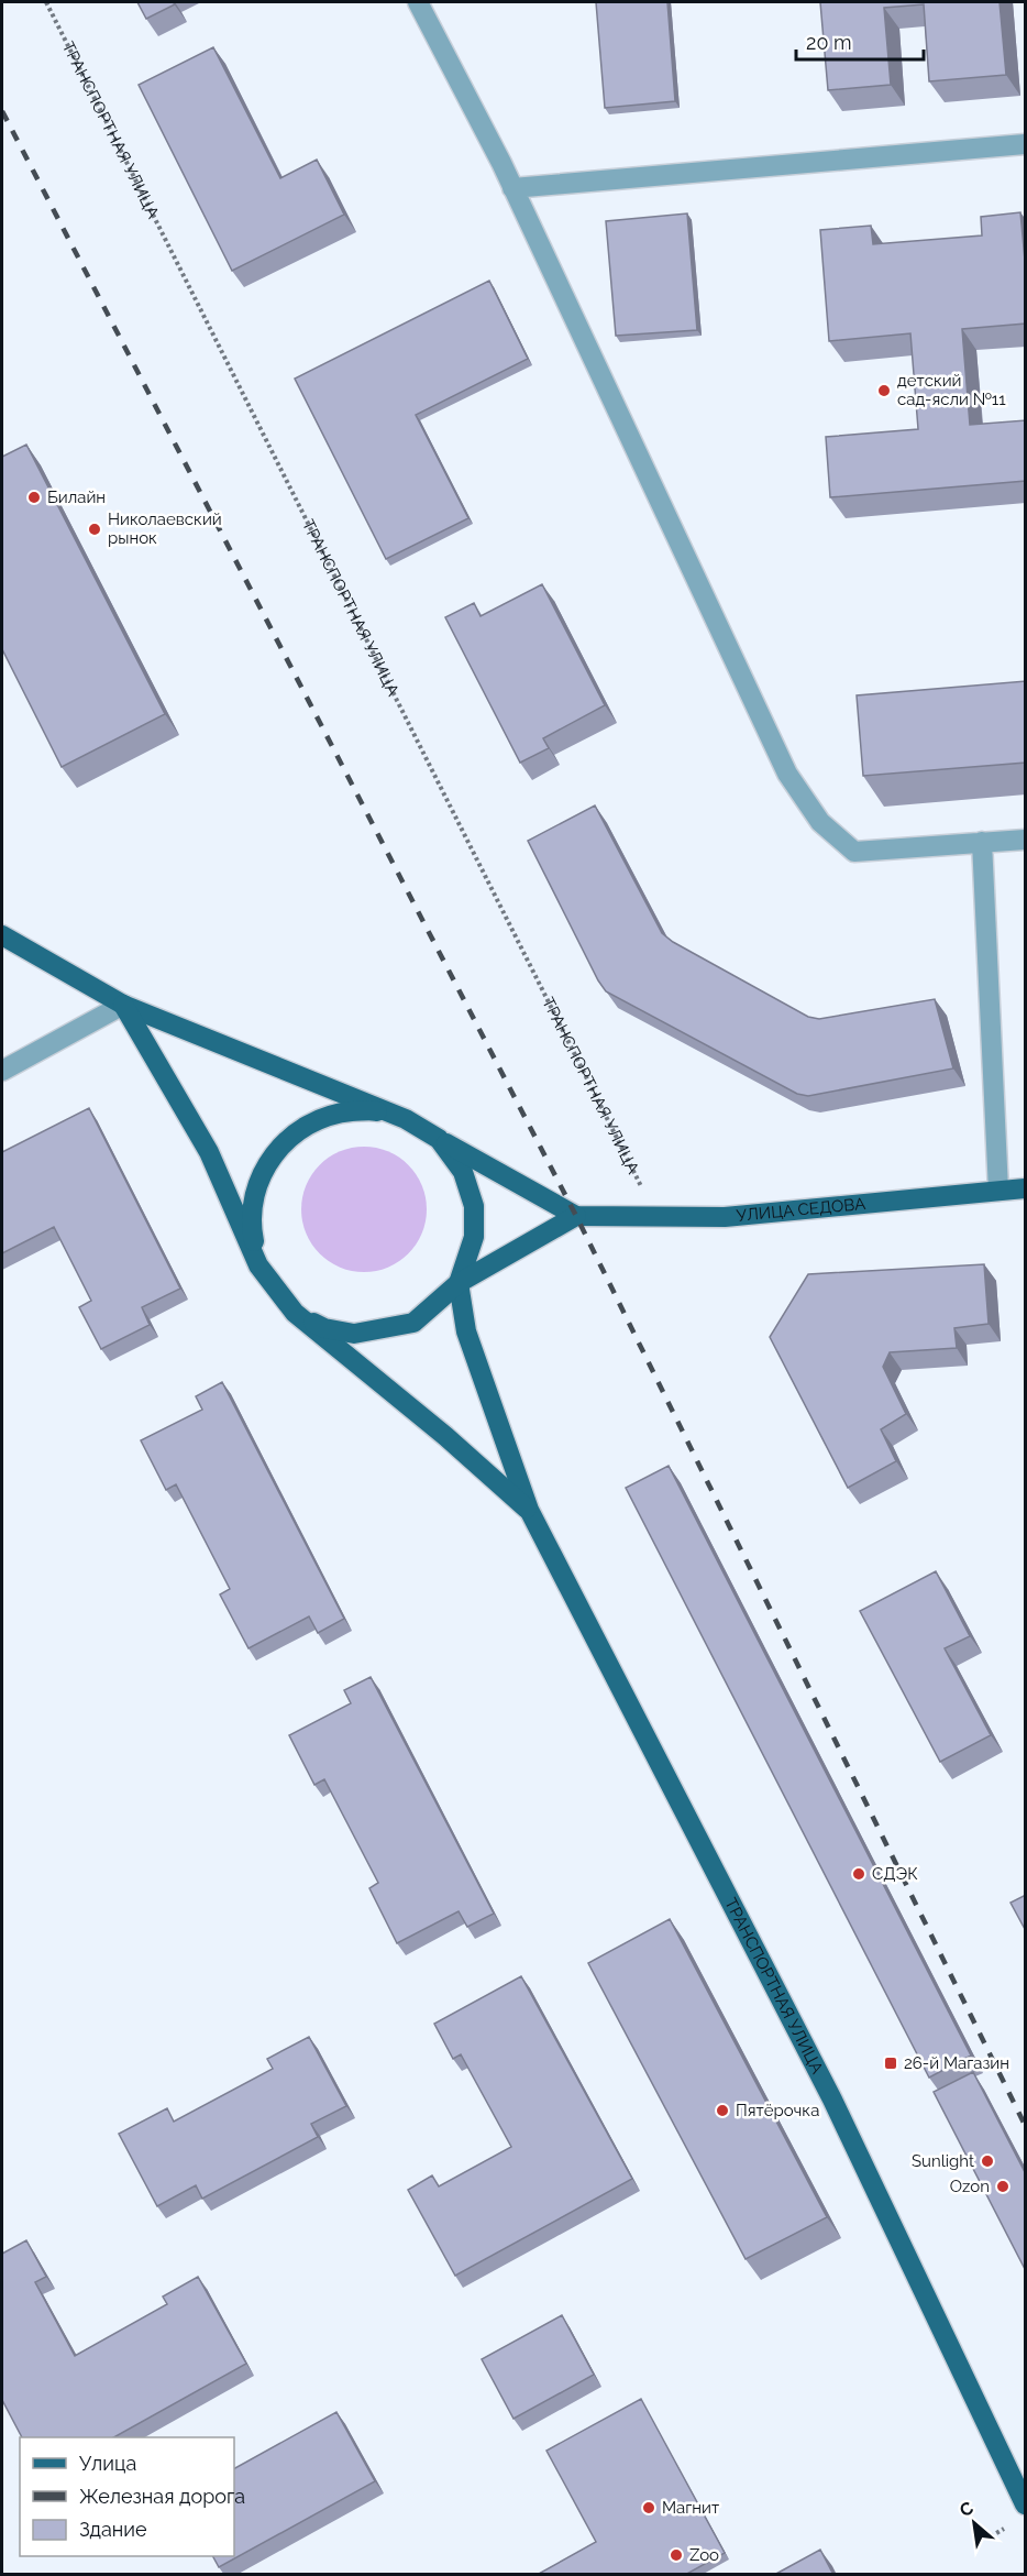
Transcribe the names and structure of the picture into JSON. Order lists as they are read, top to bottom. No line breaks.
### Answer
{"streets":{"main road":["ТРАНСПОРТНАЯ УЛИЦА","УЛИЦА СЕДОВА"]},"crossings":[["ТРАНСПОРТНАЯ УЛИЦА","УЛИЦА СЕДОВА"]],"places":{"other":["детский сад-ясли №11","Билайн","Николаевский рынок","СДЭК","Пятёрочка","Sunlight","Ozon","Магнит","Zoo"],"transit":["26-й Магазин"]},"legend":["Улица","Железная дорога","Здание"],"scale_bar":"20 m","north":"top left"}
